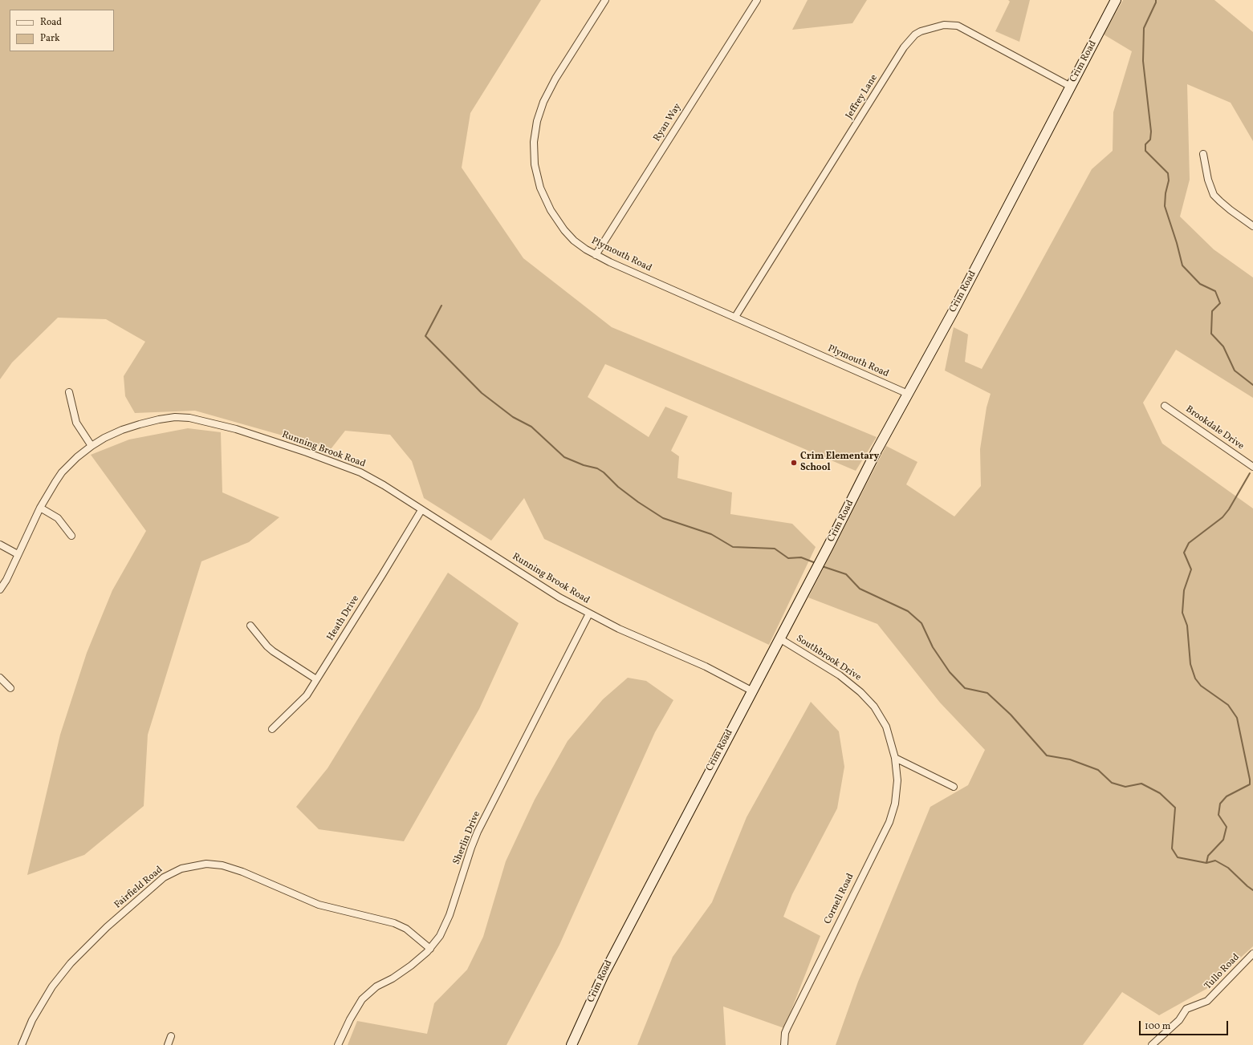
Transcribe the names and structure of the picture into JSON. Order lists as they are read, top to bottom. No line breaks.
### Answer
{"streets":{"street":["Crim Road","Jeffrey Lane","Ryan Way","Plymouth Road","Brookdale Drive","Running Brook Road","Heath Drive","Southbrook Drive","Sherlin Drive","Fairfield Road","Cornell Road","Tullo Road"]},"crossings":[["Crim Road","Jeffrey Lane"],["Crim Road","Plymouth Road"],["Crim Road","Running Brook Road"],["Crim Road","Southbrook Drive"],["Jeffrey Lane","Plymouth Road"],["Ryan Way","Plymouth Road"],["Running Brook Road","Heath Drive"],["Running Brook Road","Sherlin Drive"],["Southbrook Drive","Cornell Road"],["Sherlin Drive","Fairfield Road"]],"places":["Crim Elementary School"],"legend":["Road","Park"],"scale_bar":"100 m"}
